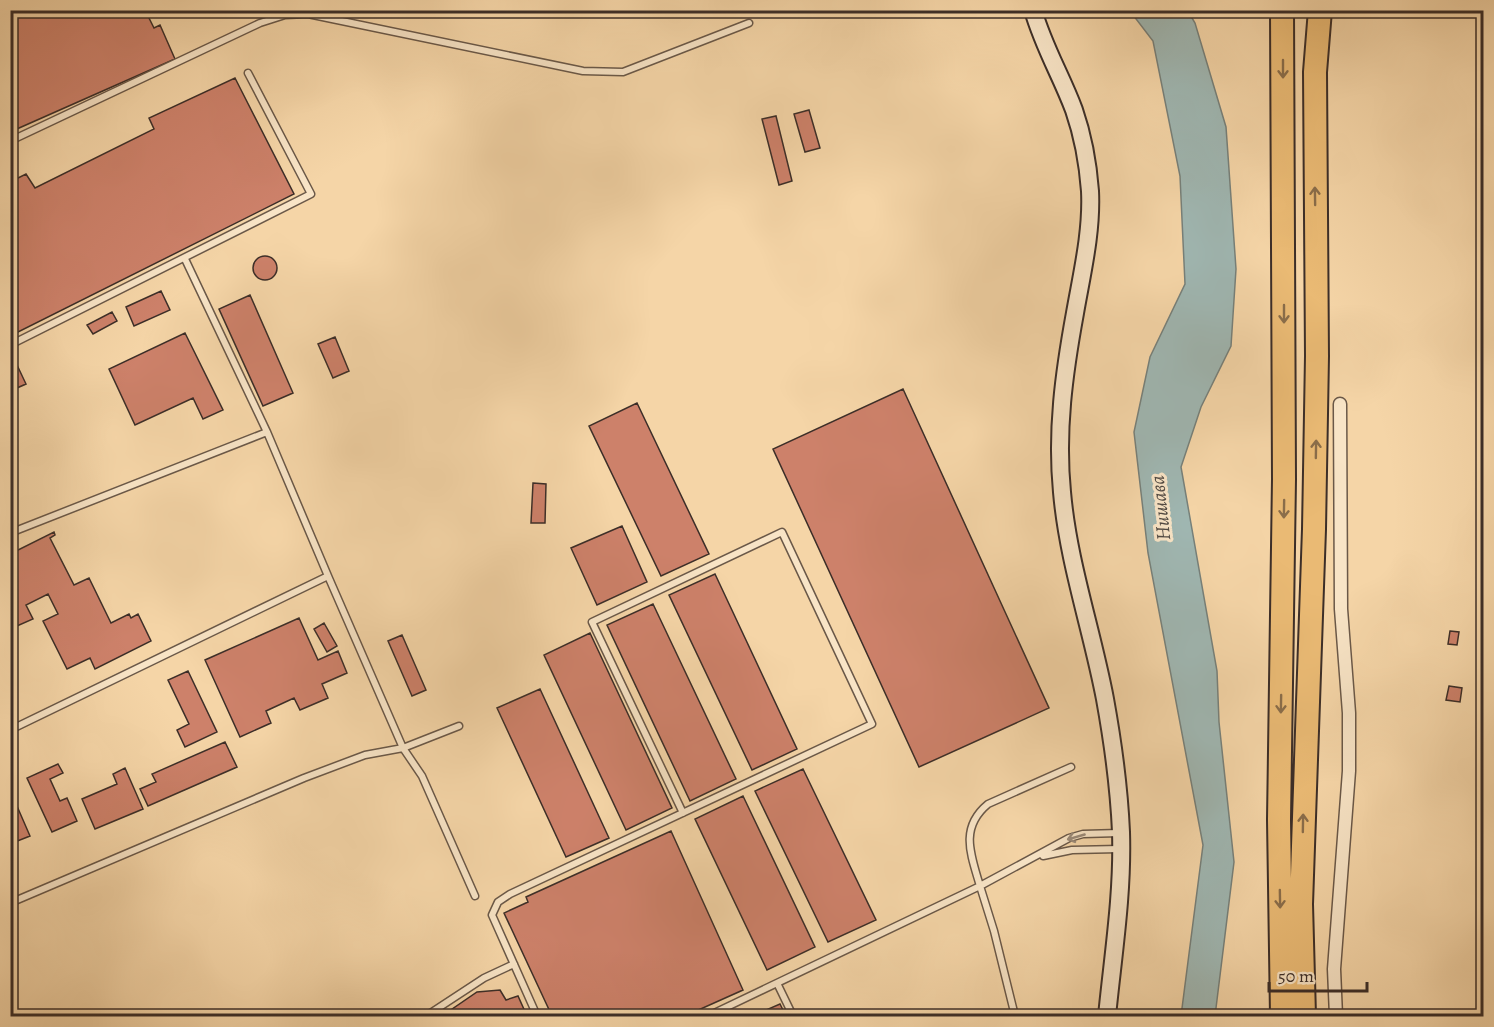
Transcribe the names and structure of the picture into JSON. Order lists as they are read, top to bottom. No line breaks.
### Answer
{"water":["Нишава"],"scale_bar":"50 m"}
